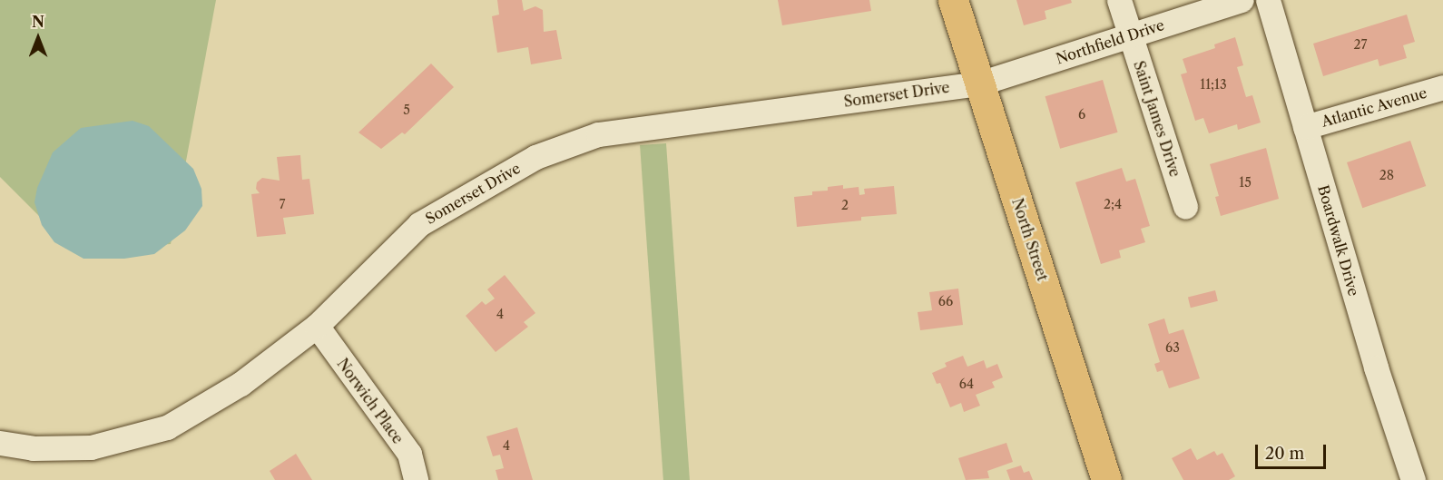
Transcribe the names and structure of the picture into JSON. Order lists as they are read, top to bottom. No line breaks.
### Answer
{"streets":{"main road":["North Street"],"street":["Northfield Drive","Somerset Drive","Atlantic Avenue","Saint James Drive","Boardwalk Drive","Norwich Place"]},"crossings":[["Northfield Drive","Somerset Drive"],["Northfield Drive","Saint James Drive"],["Northfield Drive","North Street"],["Somerset Drive","North Street"],["Somerset Drive","Norwich Place"],["Atlantic Avenue","Boardwalk Drive"]],"house_numbers":["27","11;13","5","6","28","15","7","2;4","2","66","4","63","64","4"],"scale_bar":"20 m","north":"top"}
